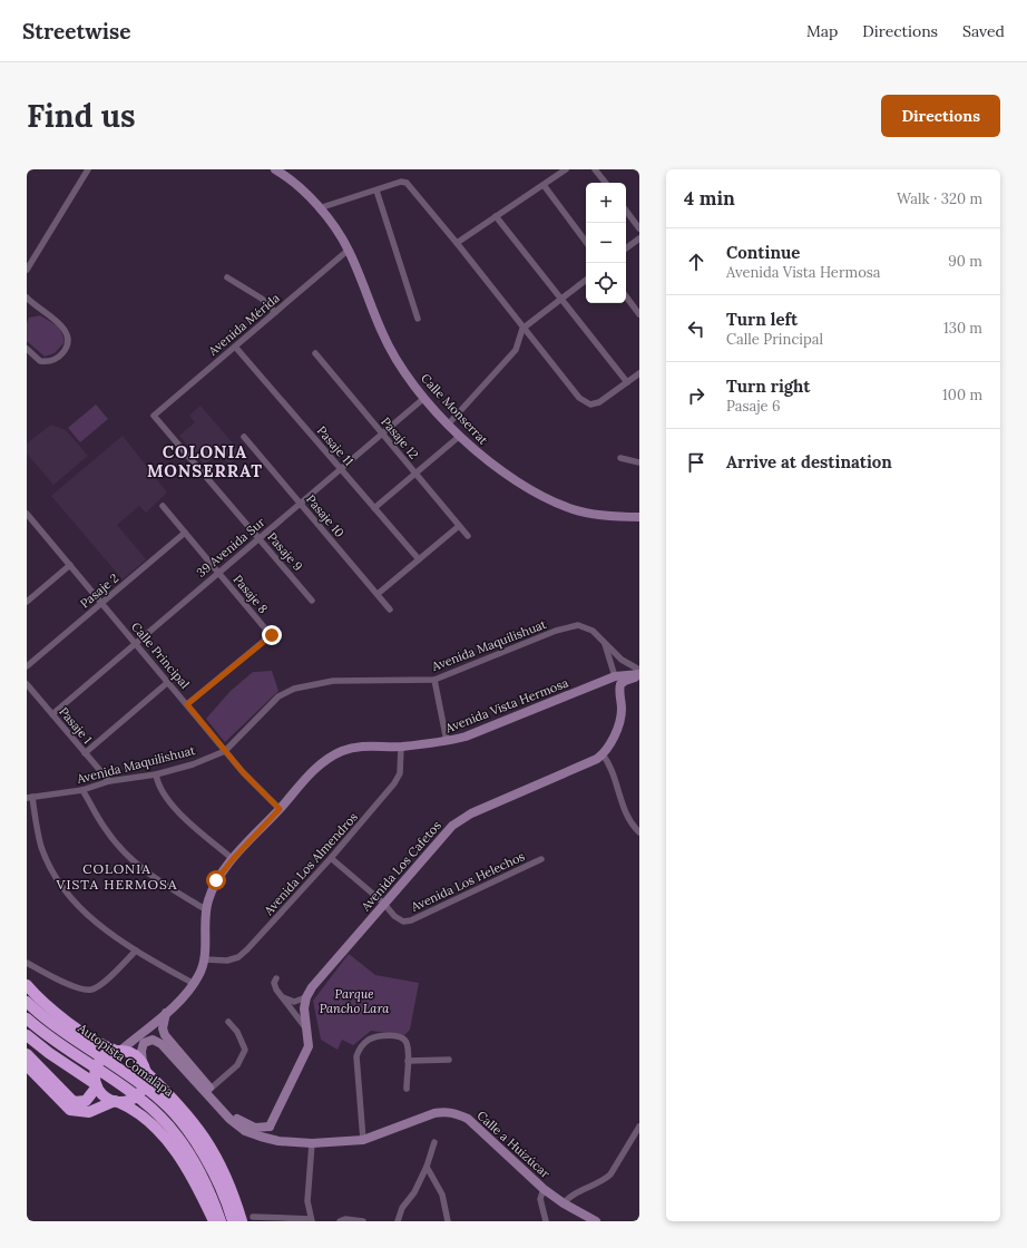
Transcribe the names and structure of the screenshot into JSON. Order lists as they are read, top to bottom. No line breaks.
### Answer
{"streets":{"highway":["Autopista Comalapa"],"street":["Avenida Mérida","Calle Monserrat","Pasaje 12","Pasaje 11","Pasaje 10","39 Avenida Sur","Pasaje 9","Pasaje 2","Pasaje 8","Avenida Maquilishuat","Calle Principal","Avenida Vista Hermosa","Pasaje 1","Avenida Los Almendros","Avenida Los Cafetos","Avenida Los Helechos","Calle a Huizúcar"]},"crossings":[["Avenida Mérida","Calle Monserrat"],["Avenida Mérida","Pasaje 11"],["Avenida Mérida","Pasaje 9"],["Calle Monserrat","39 Avenida Sur"],["Pasaje 12","39 Avenida Sur"],["Pasaje 11","39 Avenida Sur"],["Pasaje 10","39 Avenida Sur"],["39 Avenida Sur","Pasaje 9"],["39 Avenida Sur","Pasaje 8"],["39 Avenida Sur","Calle Principal"],["39 Avenida Sur","Pasaje 1"],["Pasaje 2","Pasaje 8"],["Pasaje 2","Calle Principal"],["Pasaje 8","Calle Principal"],["Avenida Maquilishuat","Calle Principal"],["Avenida Maquilishuat","Pasaje 1"],["Calle Principal","Avenida Vista Hermosa"],["Avenida Vista Hermosa","Avenida Los Almendros"],["Avenida Vista Hermosa","Calle a Huizúcar"],["Avenida Los Almendros","Avenida Los Helechos"],["Avenida Los Cafetos","Avenida Los Helechos"]],"districts":["COLONIA MONSERRAT","COLONIA VISTA HERMOSA"],"parks":["Parque Pancho Lara"],"page":{"header":"Streetwise","nav":["Map","Directions","Saved"],"buttons":"Directions","title":"Find us","heading":["4 min","Walk · 320 m"],"map_buttons":["+","−"],"list":[["Continue","Avenida Vista Hermosa","90 m"],["Turn left","Calle Principal","130 m"],["Turn right","Pasaje 6","100 m"],"Arrive at destination"]}}
